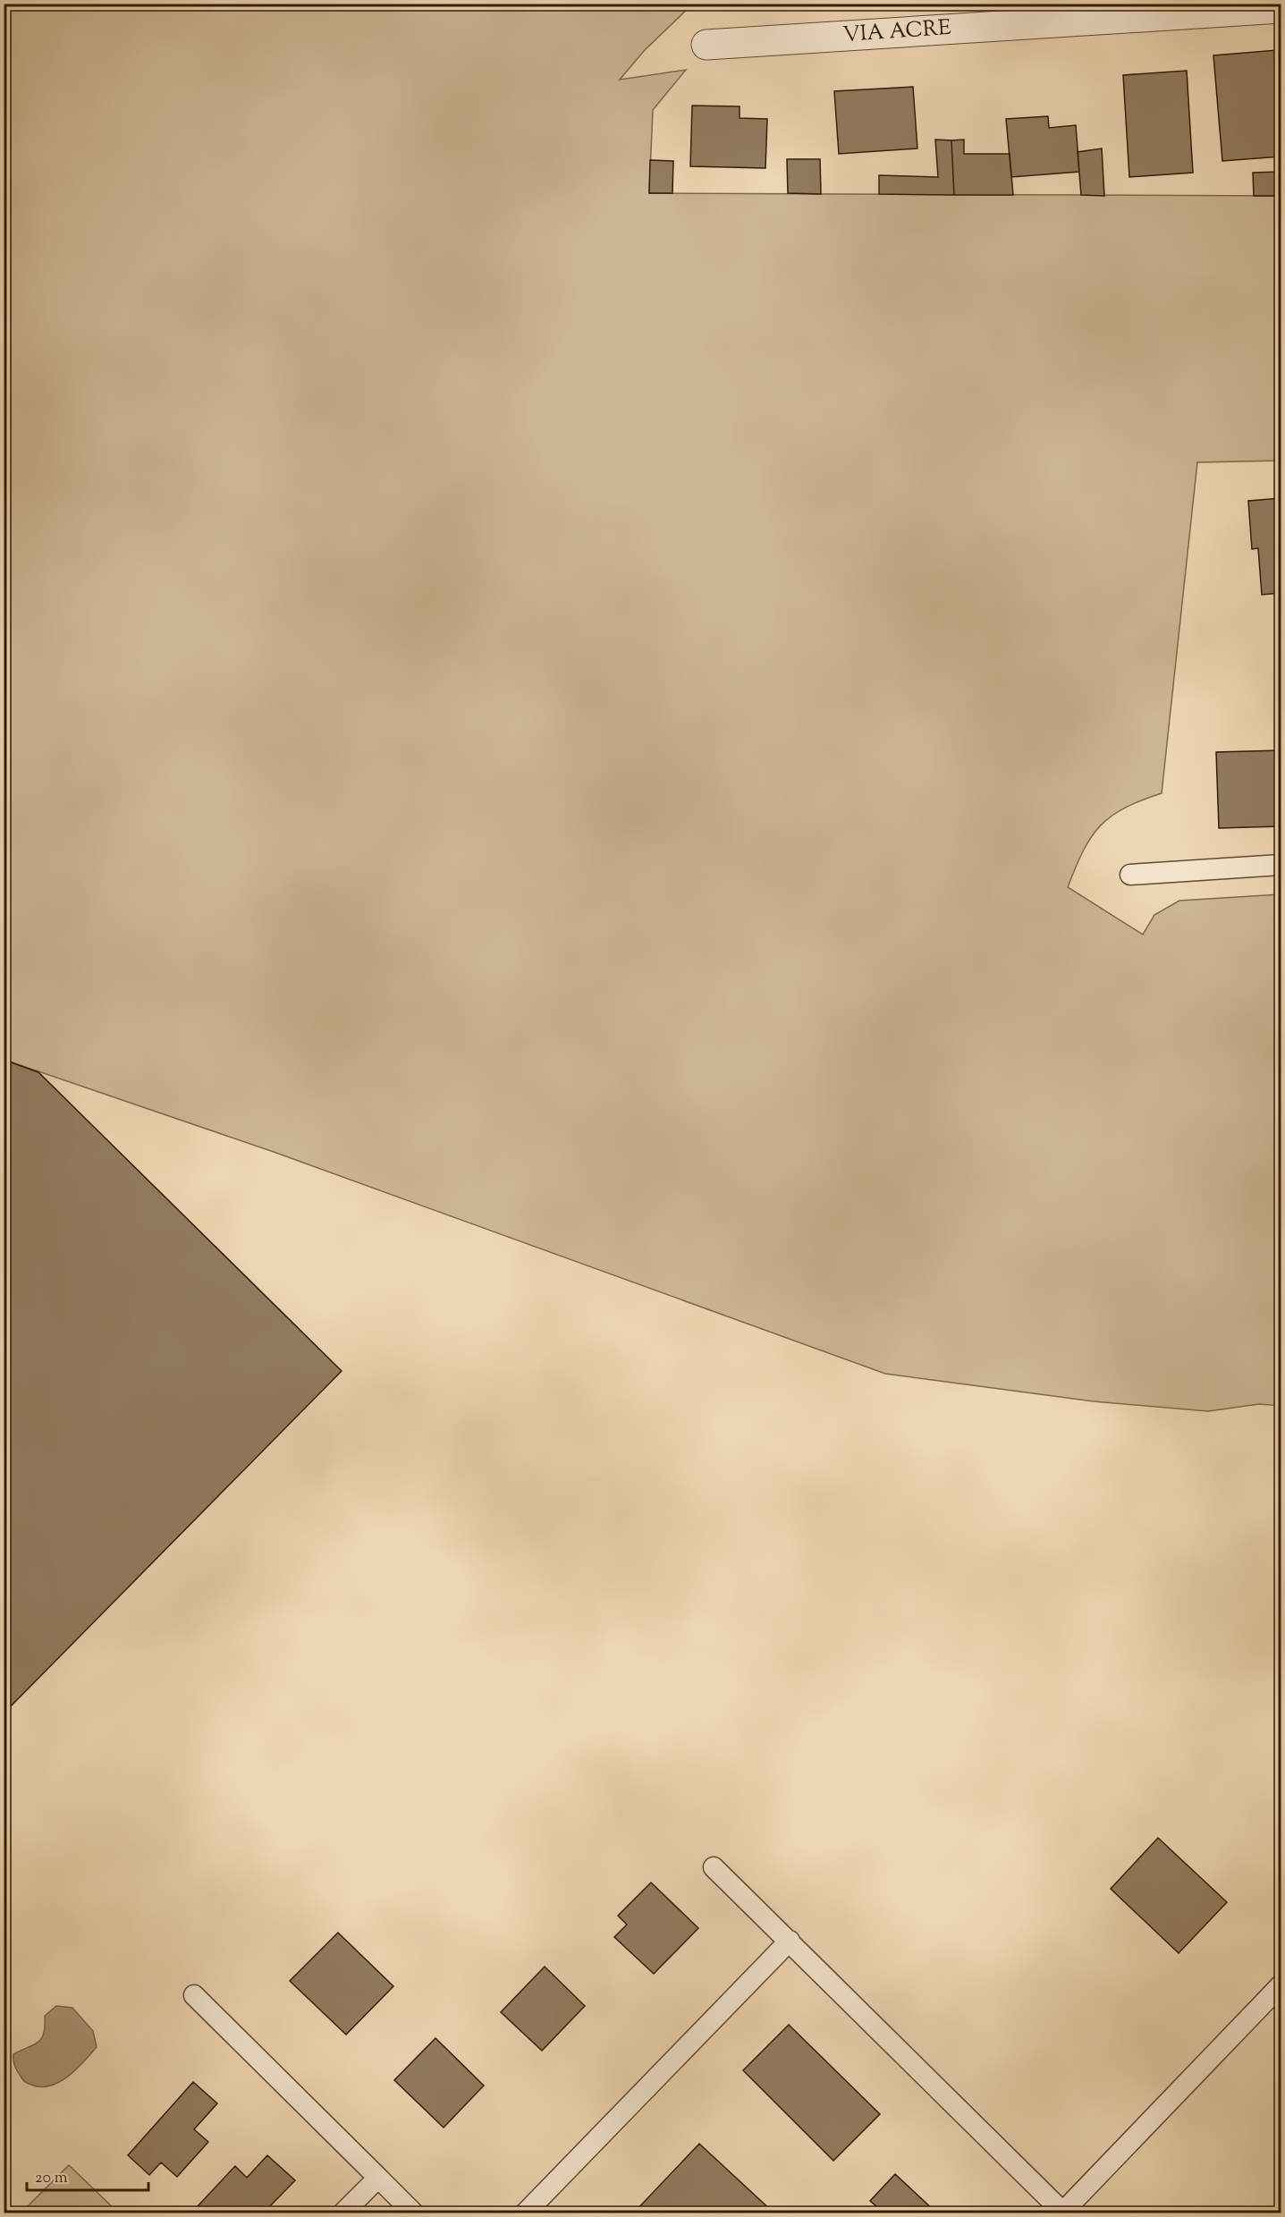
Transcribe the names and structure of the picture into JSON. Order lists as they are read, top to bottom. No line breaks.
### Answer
{"streets":{"street":["VIA ACRE"]},"scale_bar":"20 m"}
